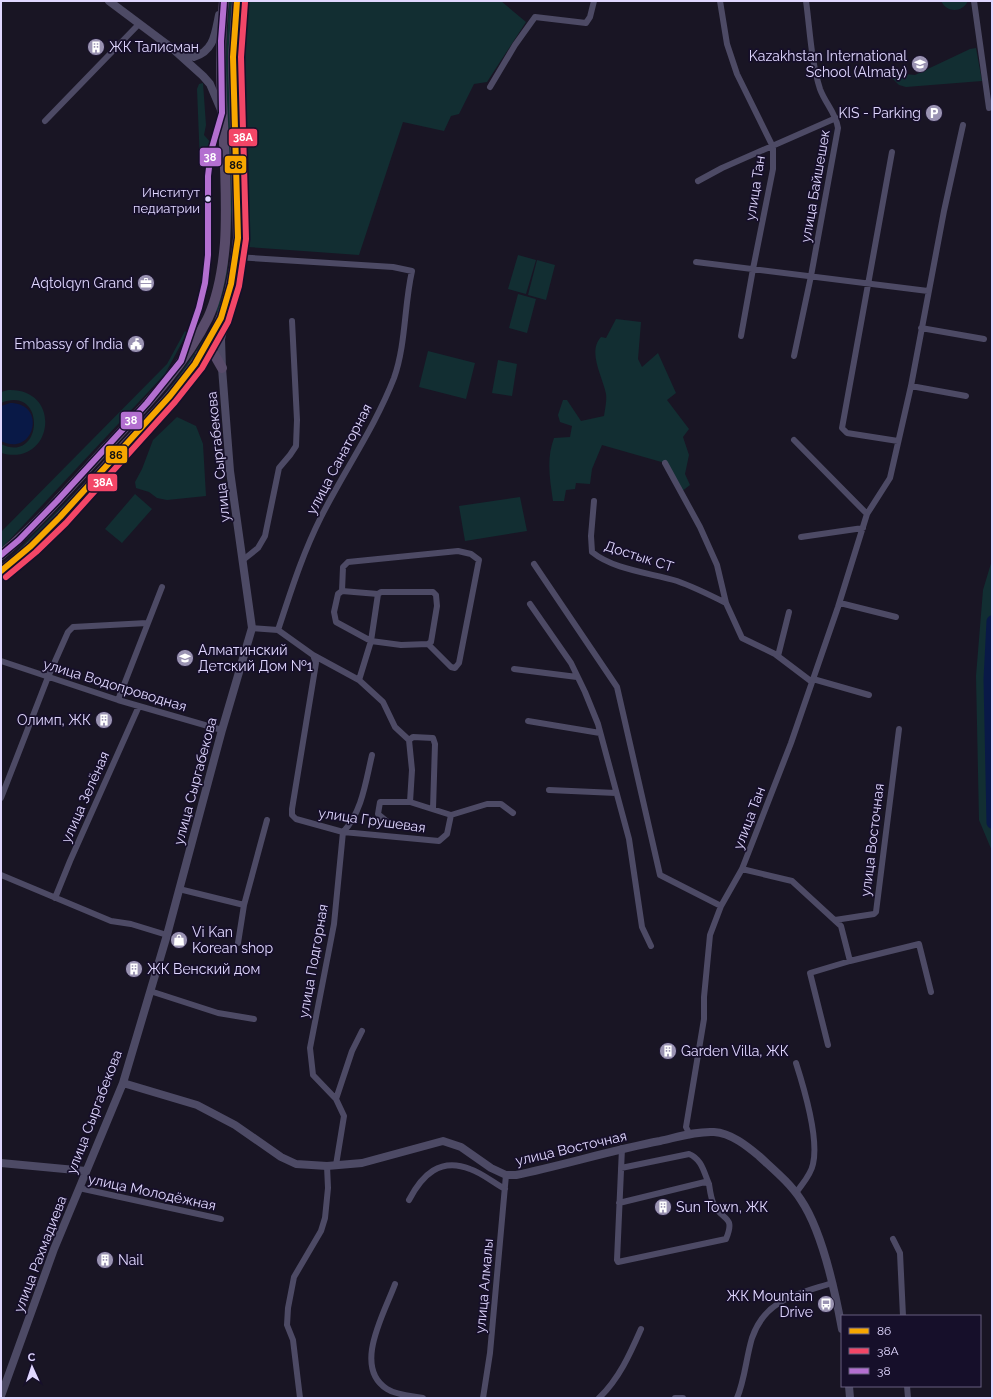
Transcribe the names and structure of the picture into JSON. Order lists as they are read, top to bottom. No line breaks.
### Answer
{"streets":{"street":["улица Байшешек","улица Тан","улица Сыргабекова","улица Санаторная","Достык СТ","улица Водопроводная","улица Зелёная","улица Грушевая","улица Восточная","улица Подгорная","улица Молодёжная","улица Рахмадиева","улица Алмалы"]},"crossings":[["улица Тан","улица Восточная"],["улица Сыргабекова","улица Санаторная"],["улица Сыргабекова","улица Водопроводная"],["улица Сыргабекова","улица Восточная"],["улица Сыргабекова","улица Молодёжная"],["улица Сыргабекова","улица Рахмадиева"],["улица Водопроводная","улица Зелёная"],["улица Грушевая","улица Подгорная"],["улица Восточная","улица Подгорная"],["улица Восточная","улица Алмалы"],["улица Молодёжная","улица Рахмадиева"]],"places":{"building":["ЖК Талисман","Олимп, ЖК","ЖК Венский дом","Garden Villa, ЖК","Sun Town, ЖК","Nail"],"school or university":["Kazakhstan International School (Almaty)","Алматинский Детский Дом №1"],"parking":["KIS - Parking"],"other":["Институт педиатрии"],"office":["Aqtolqyn Grand"],"public building":["Embassy of India"],"shop":["Vi Kan Korean shop"],"bus stop":["ЖК Mountain Drive"]},"lines":["transit line 86","transit line 38","transit line 38А"],"legend":["86","38А","38"],"north":"top"}
